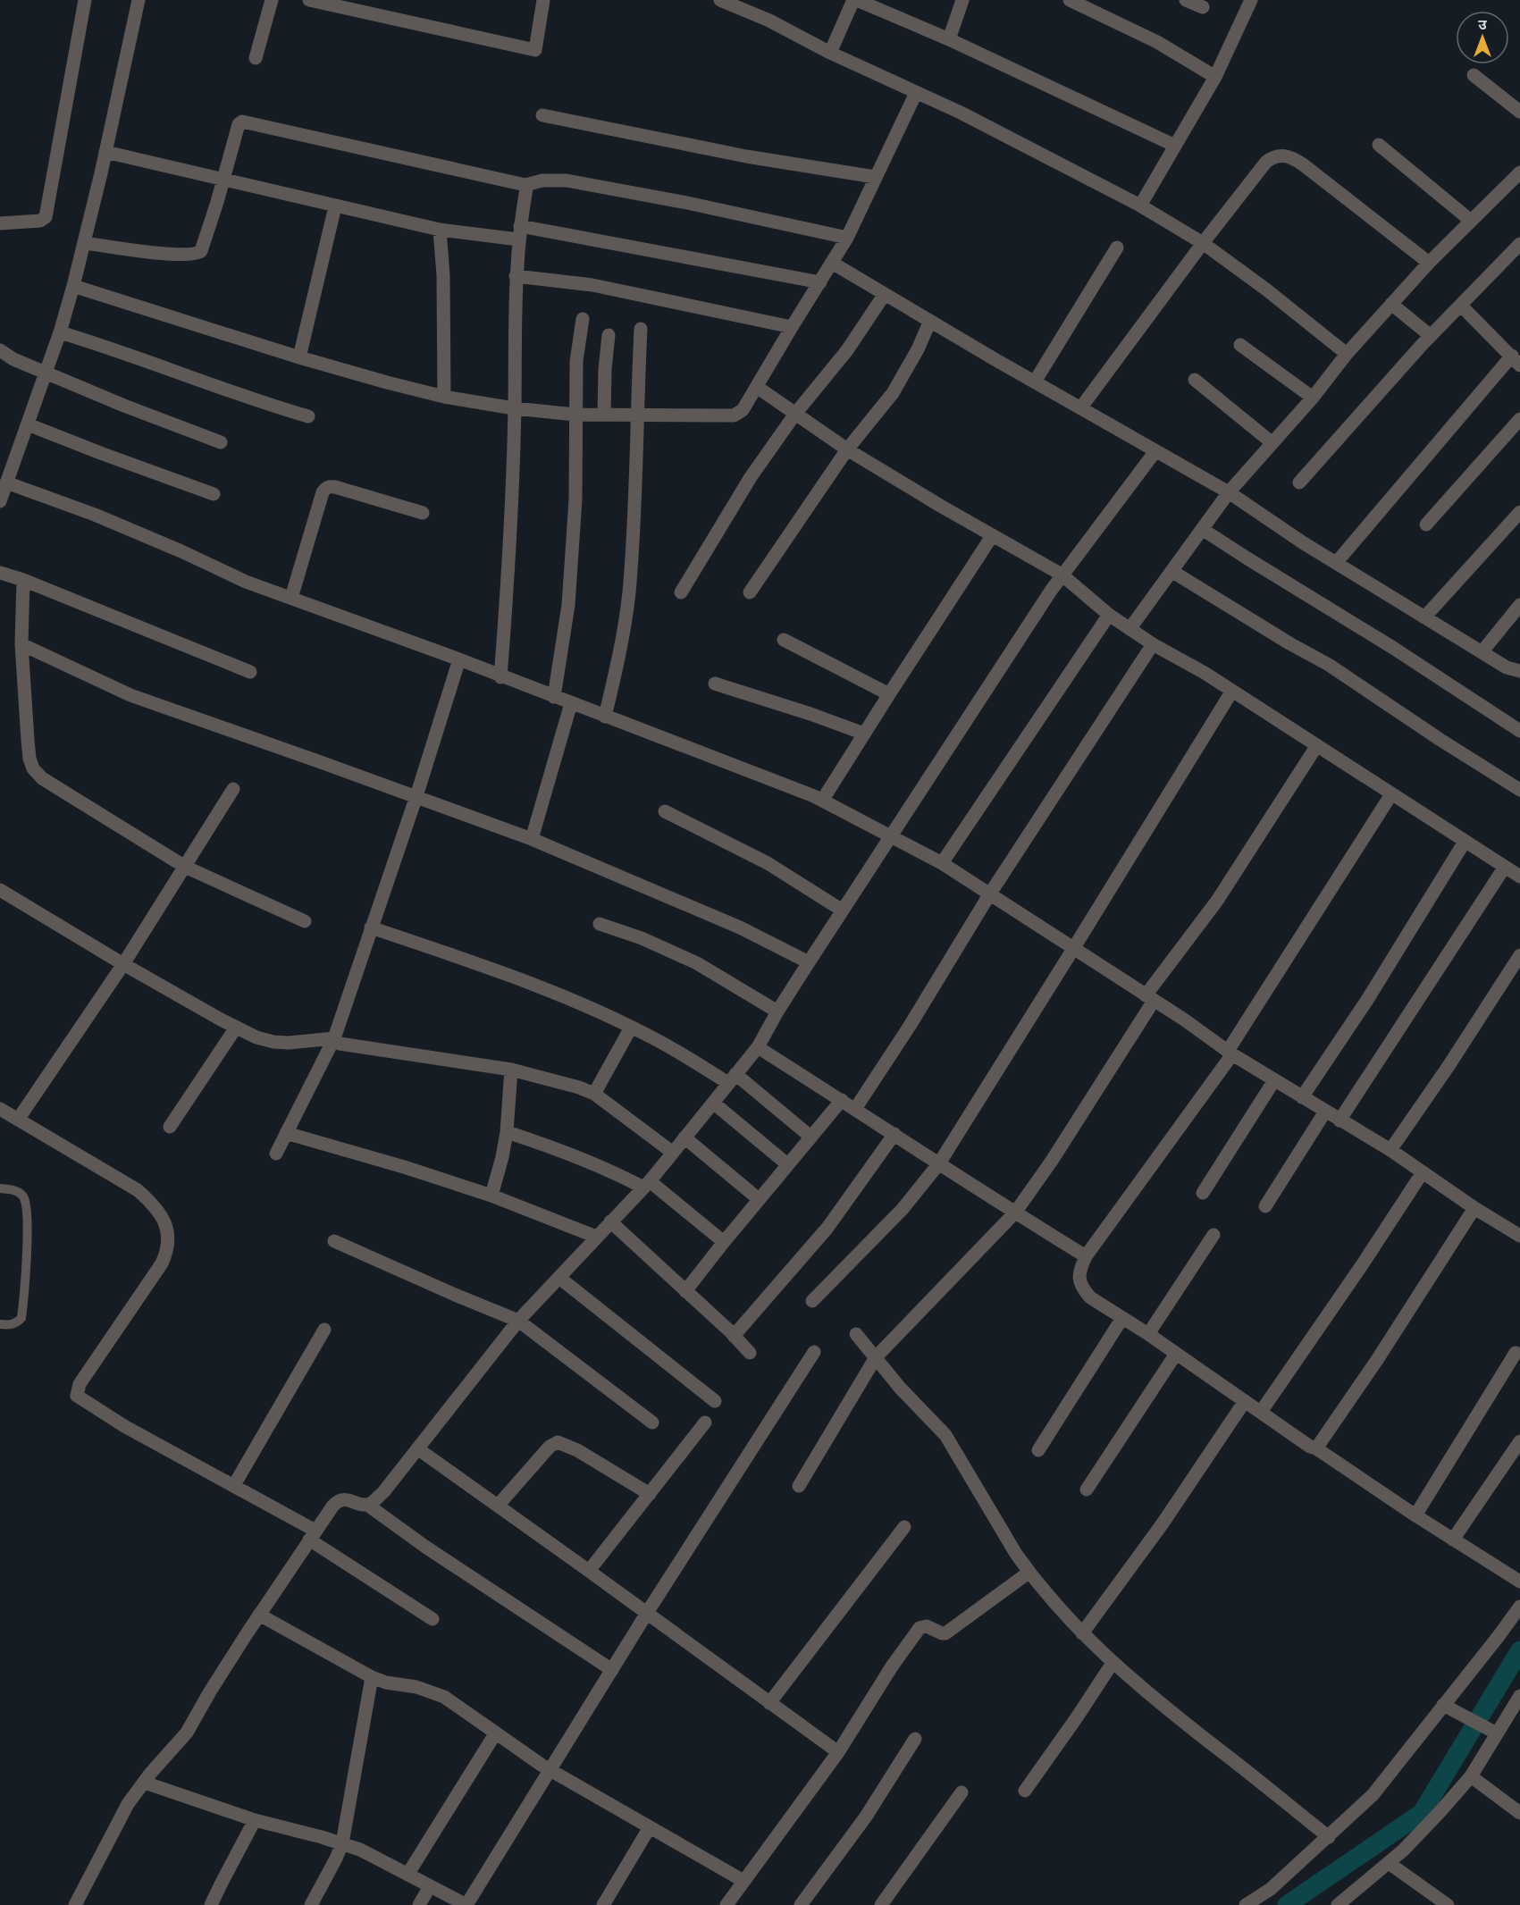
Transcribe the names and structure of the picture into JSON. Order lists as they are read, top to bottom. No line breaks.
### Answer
{"north":"top"}
